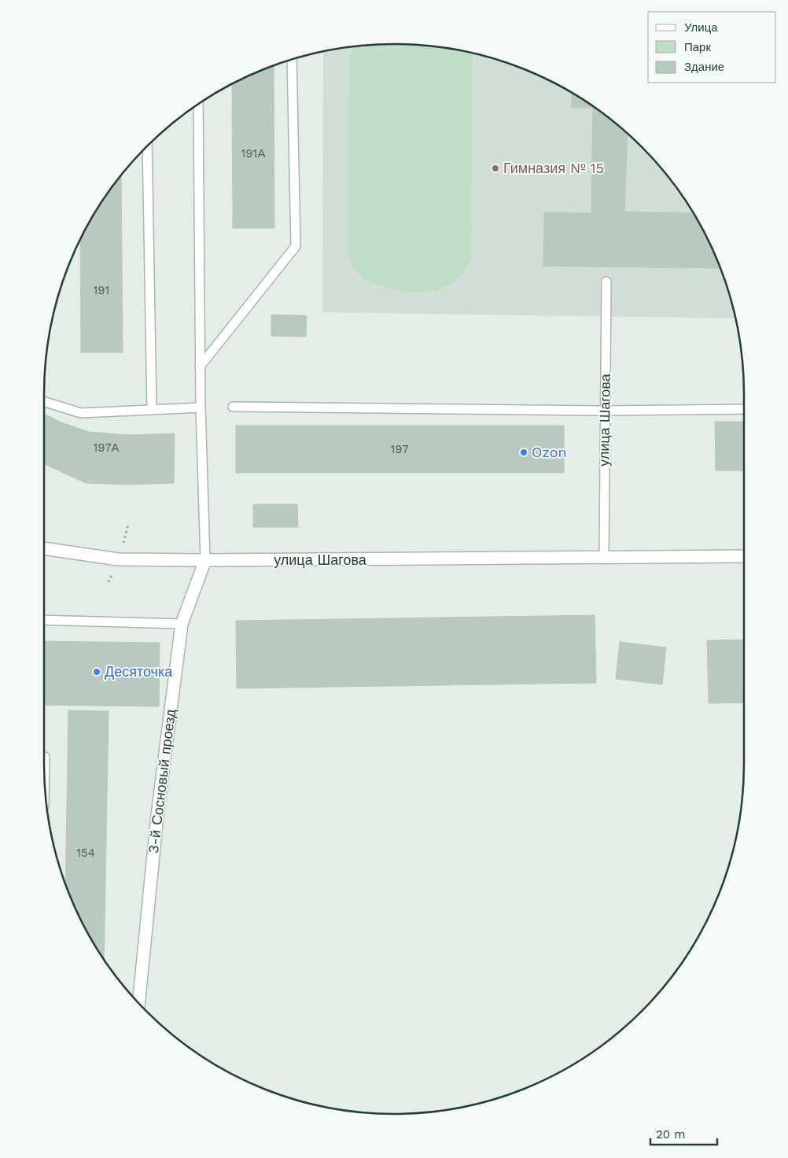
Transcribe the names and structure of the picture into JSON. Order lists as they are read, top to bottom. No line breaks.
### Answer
{"streets":{"main road":["улица Шагова","3-й Сосновый проезд"]},"crossings":[["улица Шагова","3-й Сосновый проезд"]],"places":["Гимназия № 15","Ozon","Десяточка"],"house_numbers":["191А","191","197А","197","154"],"legend":["Улица","Парк","Здание"],"scale_bar":"20 m"}
